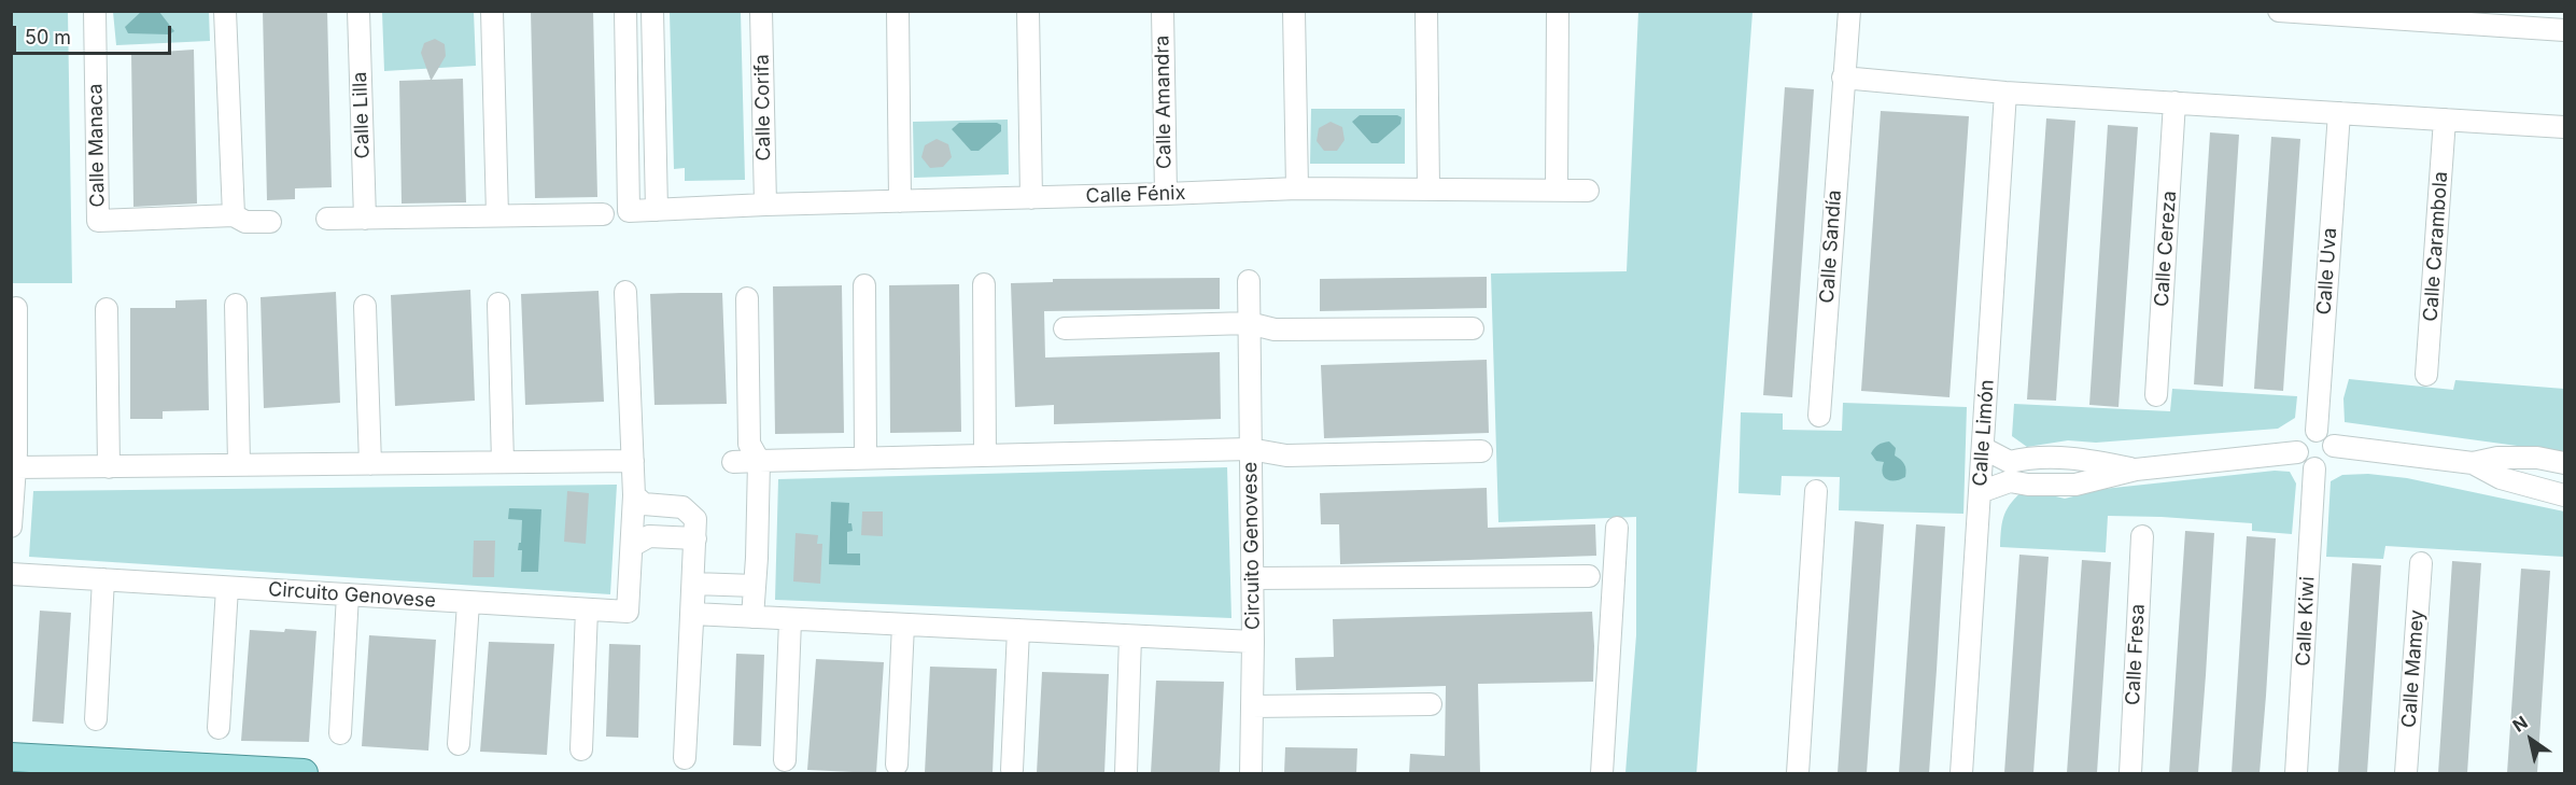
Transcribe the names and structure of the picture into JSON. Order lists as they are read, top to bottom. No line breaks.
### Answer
{"streets":{"street":["Calle Amandra","Calle Corifa","Calle Lilla","Calle Manaca","Calle Fénix","Calle Sandía","Calle Carambola","Calle Cereza","Calle Uva","Calle Limón","Circuito Genovese","Calle Kiwi","Calle Fresa","Calle Mamey"]},"crossings":[["Calle Amandra","Calle Fénix"],["Calle Corifa","Calle Fénix"],["Calle Uva","Calle Kiwi"]],"scale_bar":"50 m","north":"top left"}
